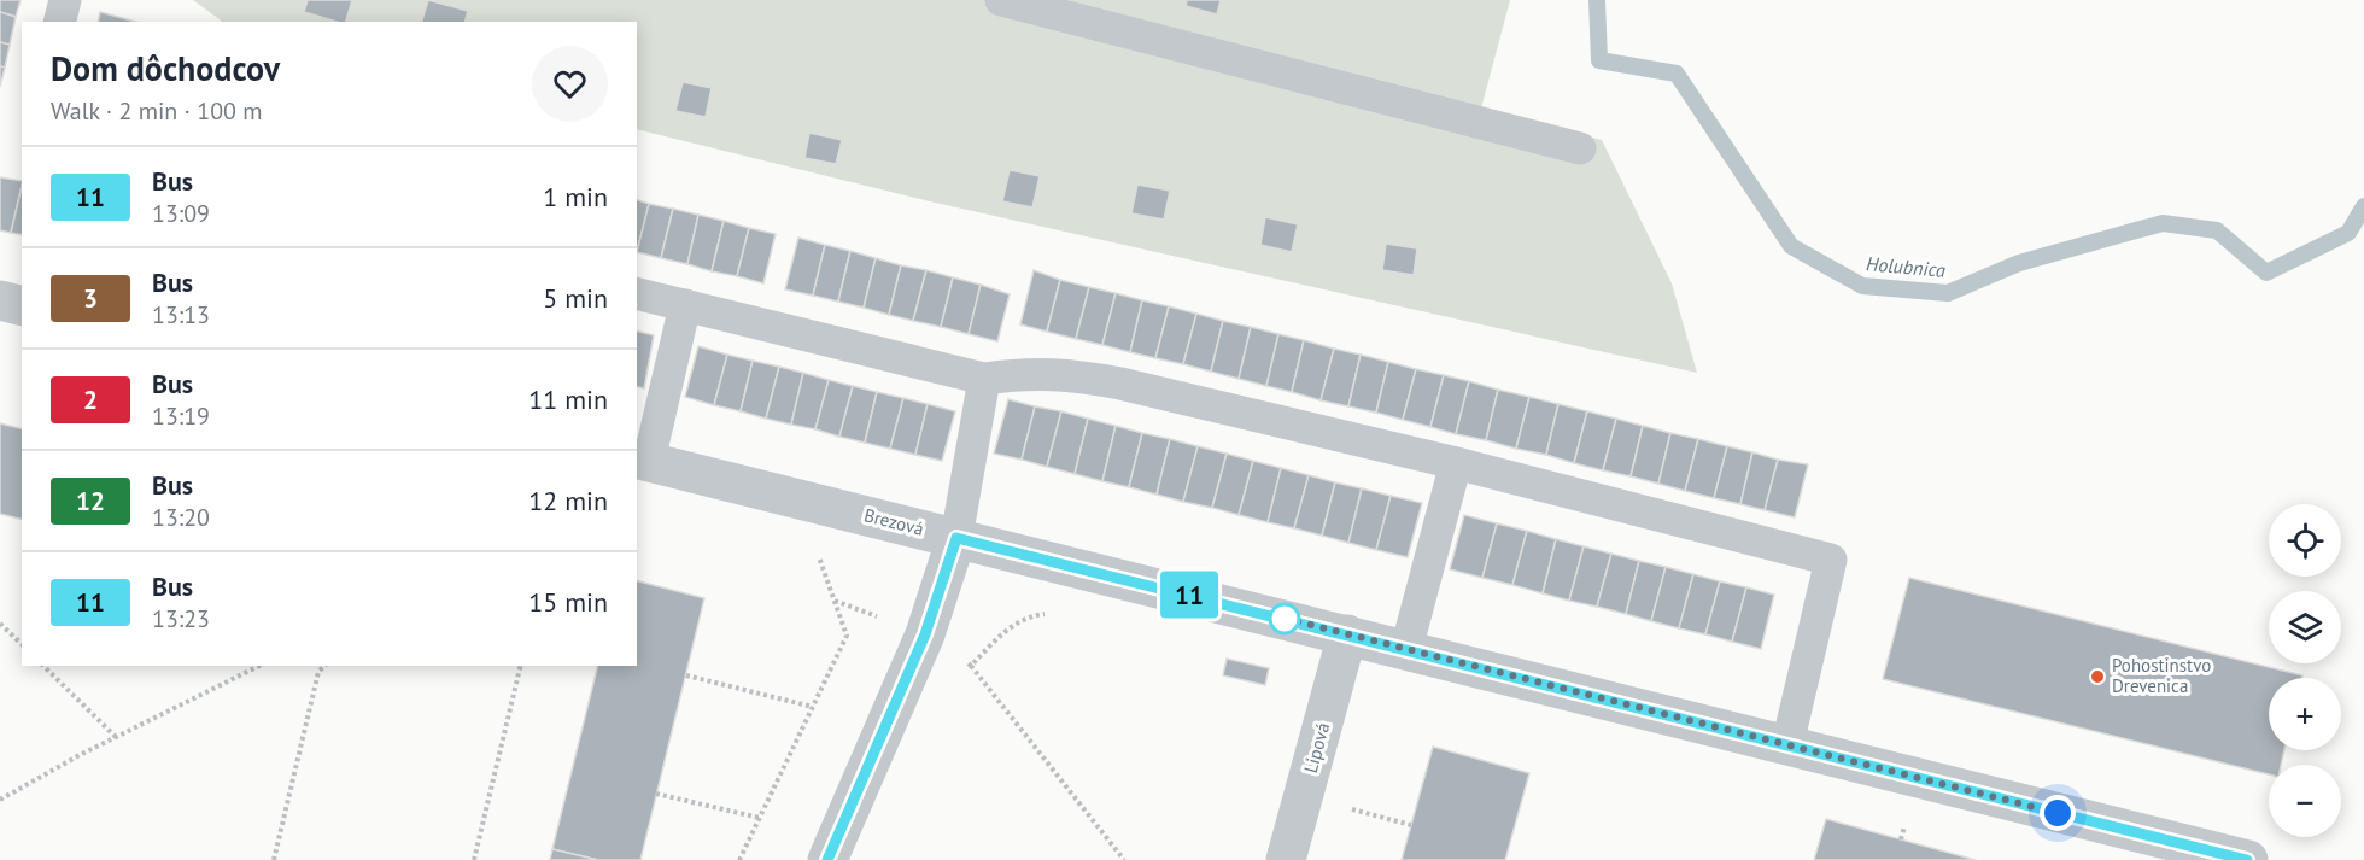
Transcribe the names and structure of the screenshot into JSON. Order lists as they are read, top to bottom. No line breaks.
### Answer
{"streets":{"street":["Brezová","Lipová"]},"crossings":[["Brezová","Lipová"]],"water":["Holubnica"],"places":["Pohostinstvo Drevenica"],"lines":["bus line 11"],"page":{"on_map":"11","heading":["Dom dôchodcov","Walk · 2 min · 100 m"],"list":[{"mark":"11","name":"Bus","note":"13:09","value":"1 min"},{"mark":"3","name":"Bus","note":"13:13","value":"5 min"},{"mark":"2","name":"Bus","note":"13:19","value":"11 min"},{"mark":"12","name":"Bus","note":"13:20","value":"12 min"},{"mark":"11","name":"Bus","note":"13:23","value":"15 min"}],"map_buttons":["+","−"]}}
